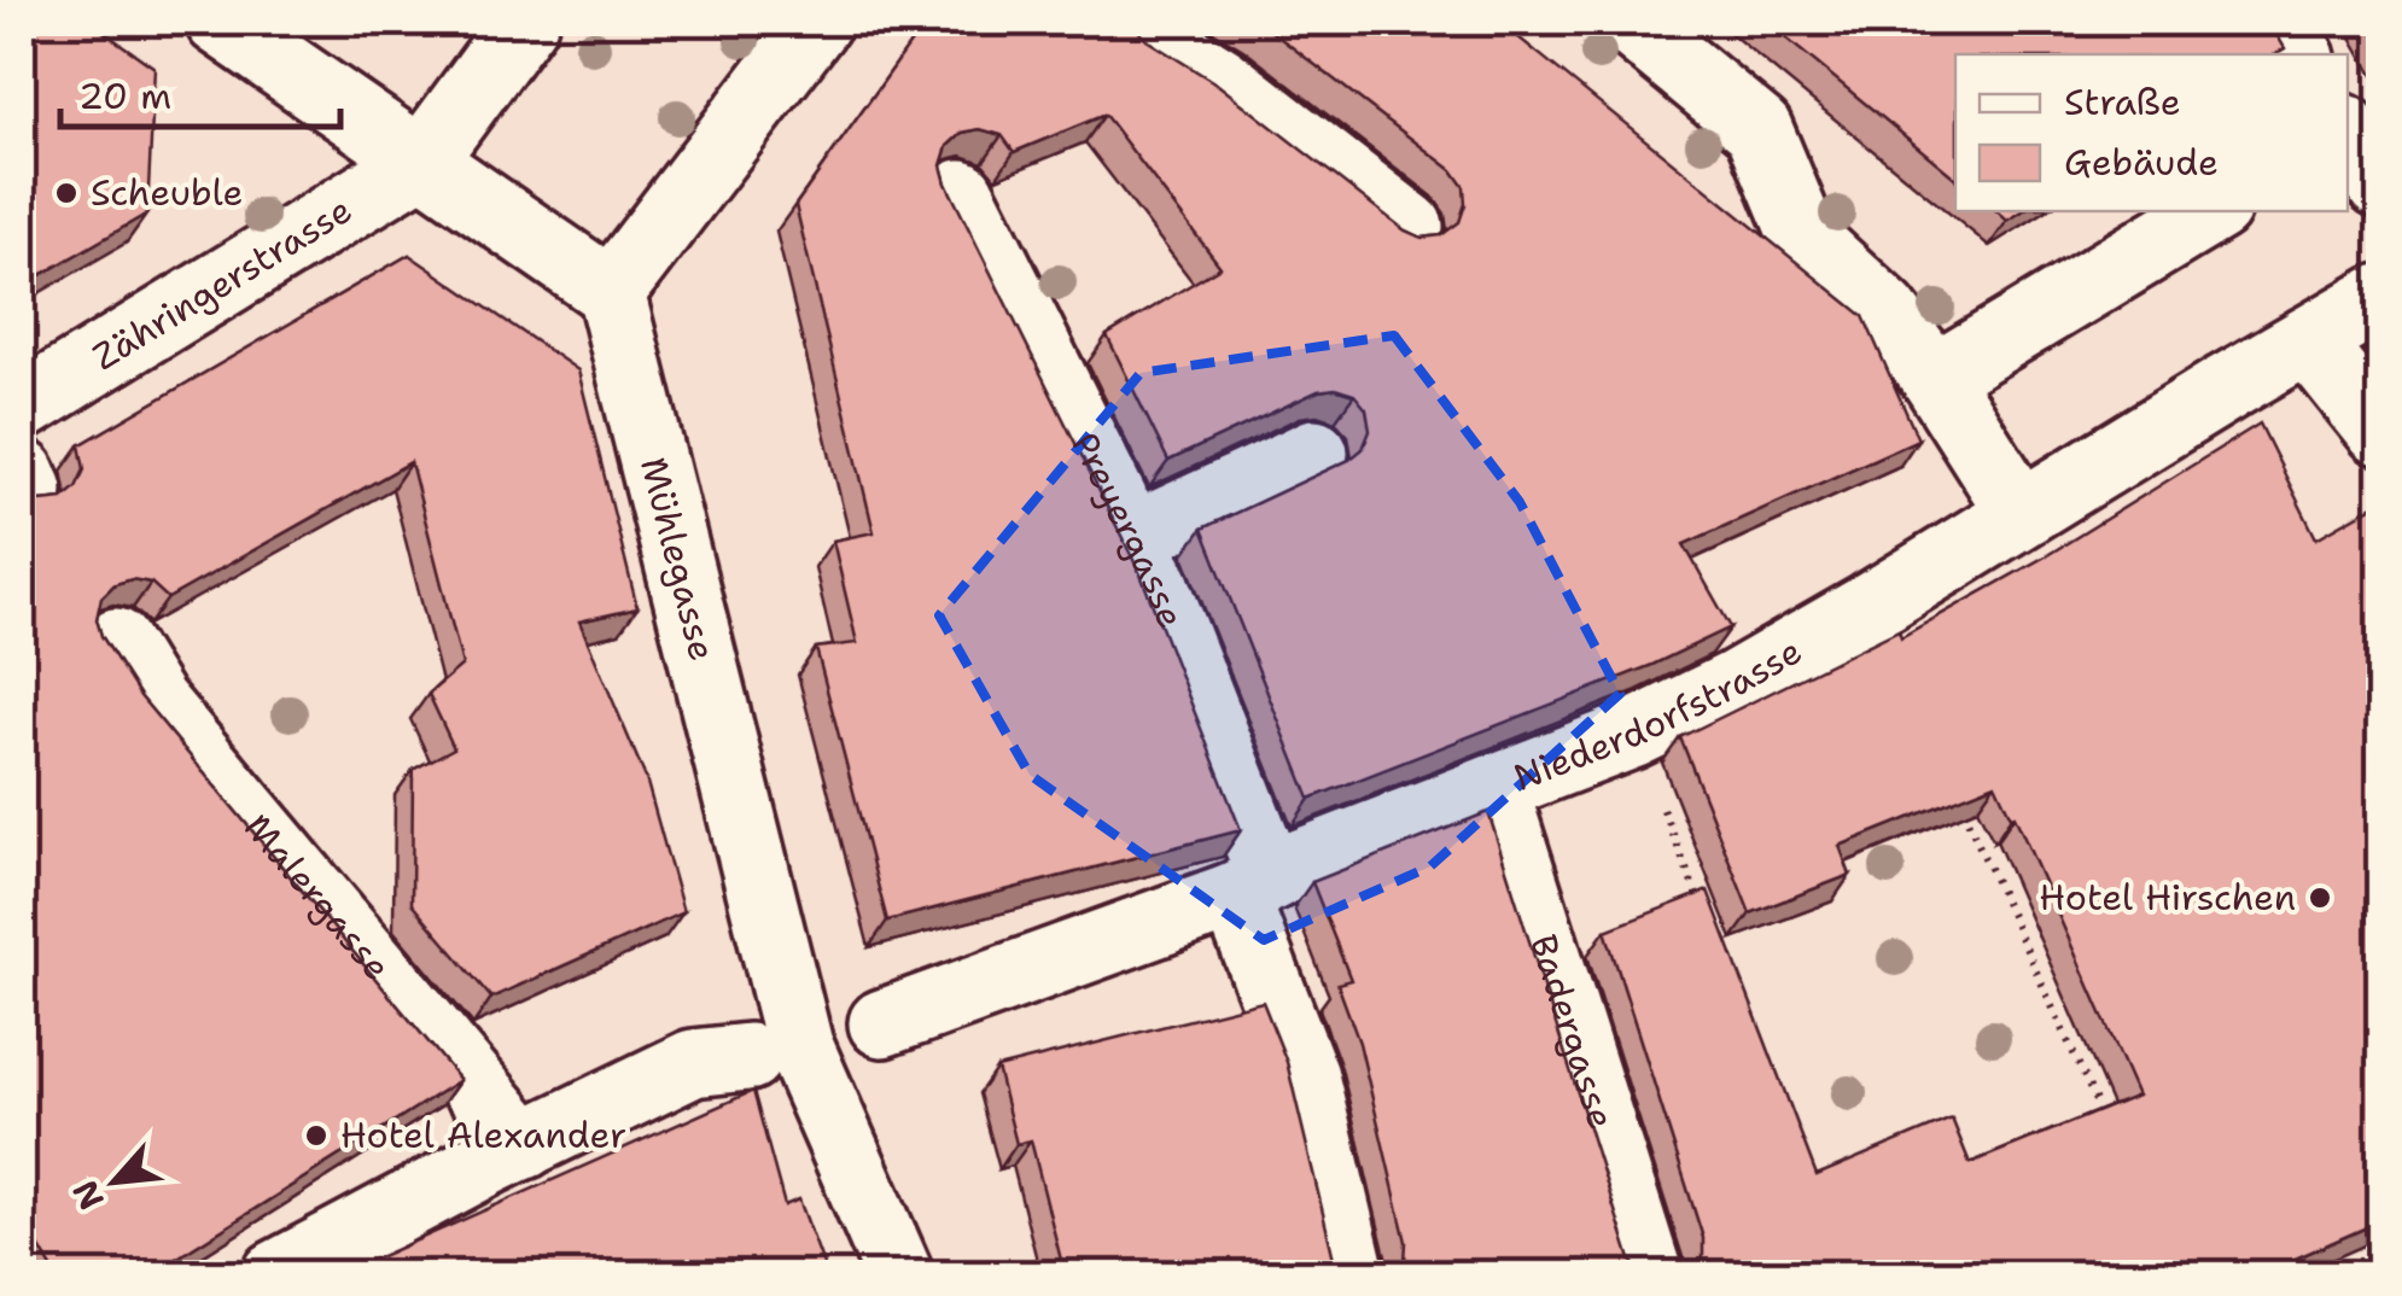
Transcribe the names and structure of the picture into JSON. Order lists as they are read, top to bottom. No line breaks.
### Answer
{"streets":{"street":["Zähringerstrasse","Preyergasse","Mühlegasse","Niederdorfstrasse","Malergasse","Badergasse"]},"crossings":[["Preyergasse","Niederdorfstrasse"],["Niederdorfstrasse","Badergasse"]],"places":["Scheuble","Hotel Hirschen","Hotel Alexander"],"legend":["Straße","Gebäude"],"scale_bar":"20 m","north":"bottom left"}
